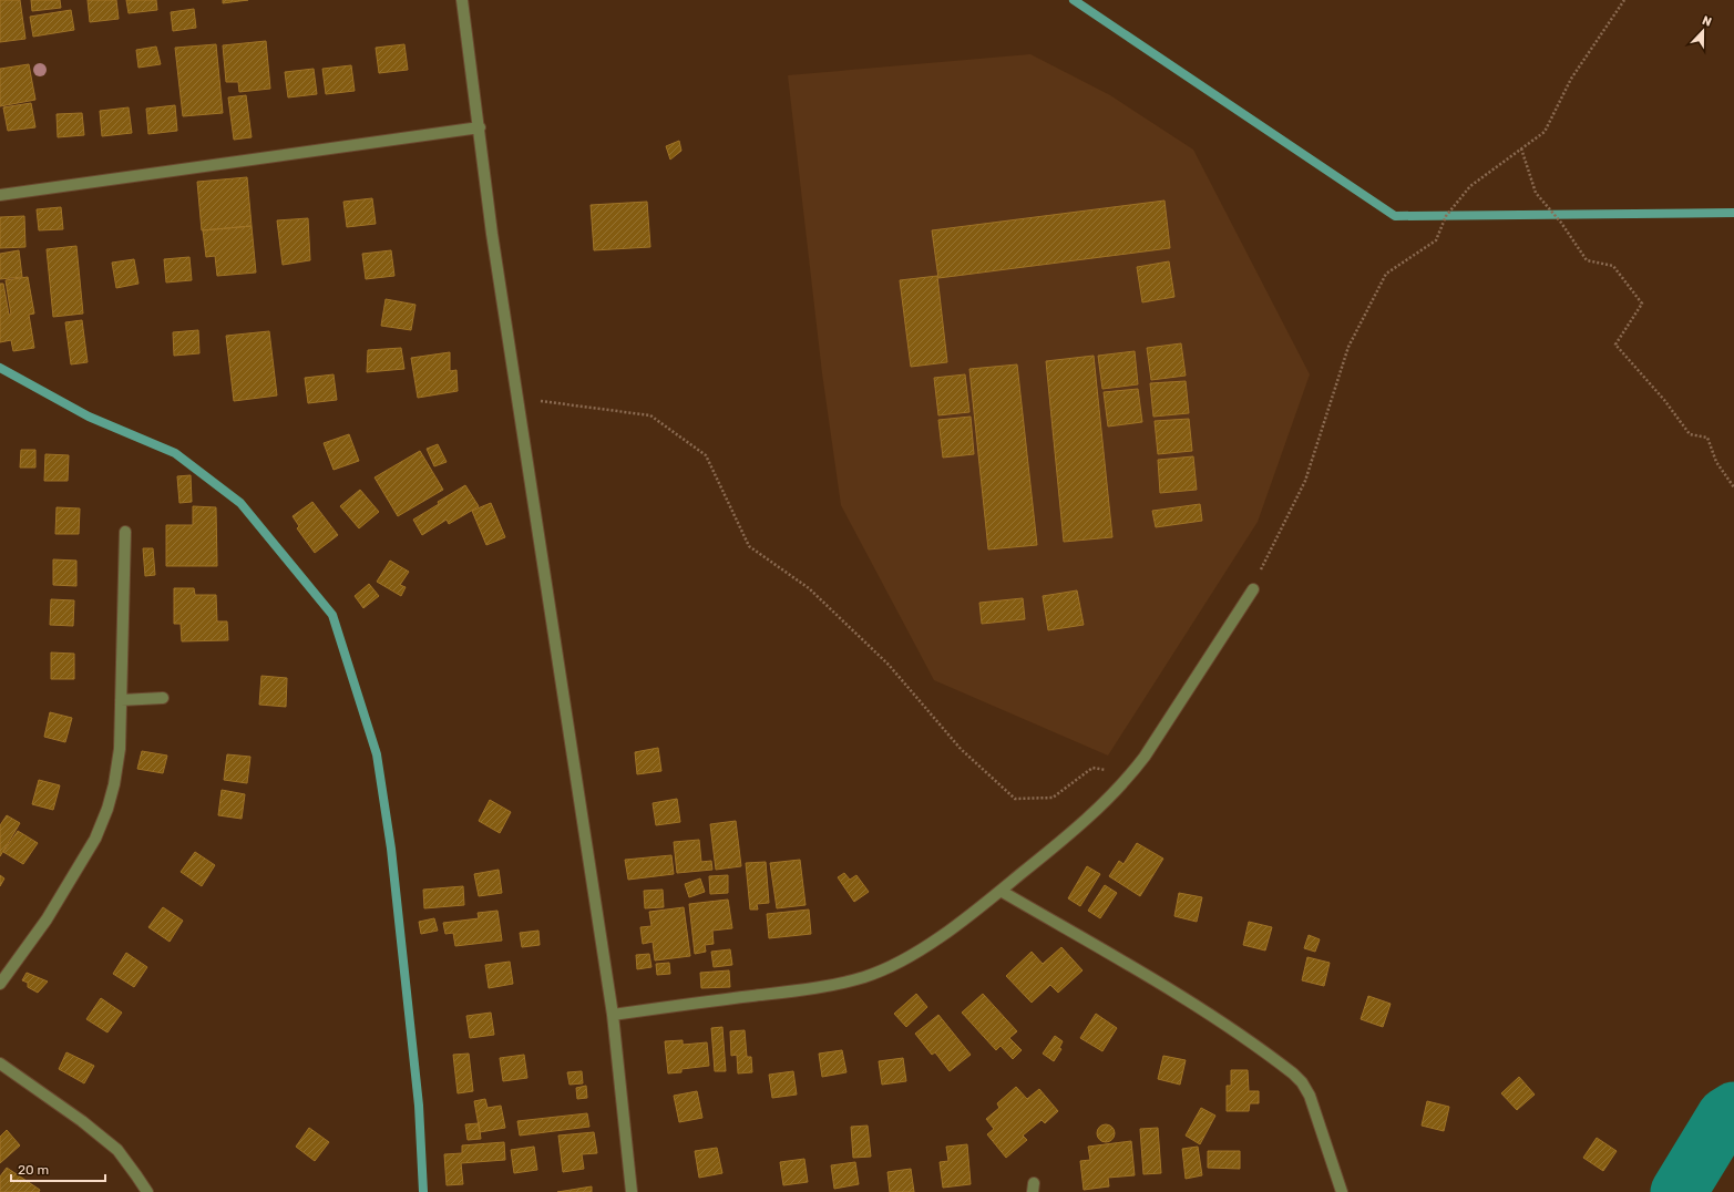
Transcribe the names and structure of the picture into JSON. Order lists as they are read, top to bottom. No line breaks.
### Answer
{"scale_bar":"20 m","north":"top"}
